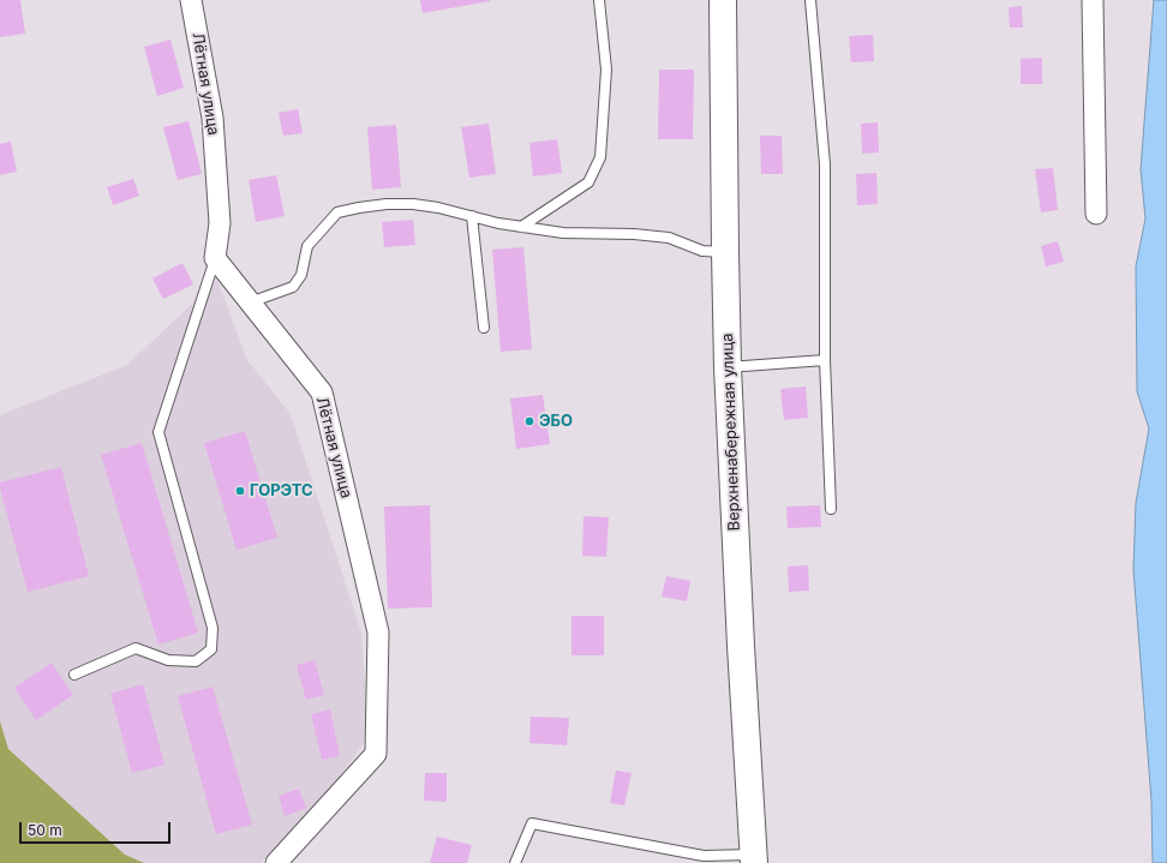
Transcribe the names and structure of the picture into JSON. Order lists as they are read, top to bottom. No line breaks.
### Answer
{"streets":{"street":["Лётная улица","Верхненабережная улица"]},"places":["ЭБО","ГОРЭТС"],"scale_bar":"50 m"}
